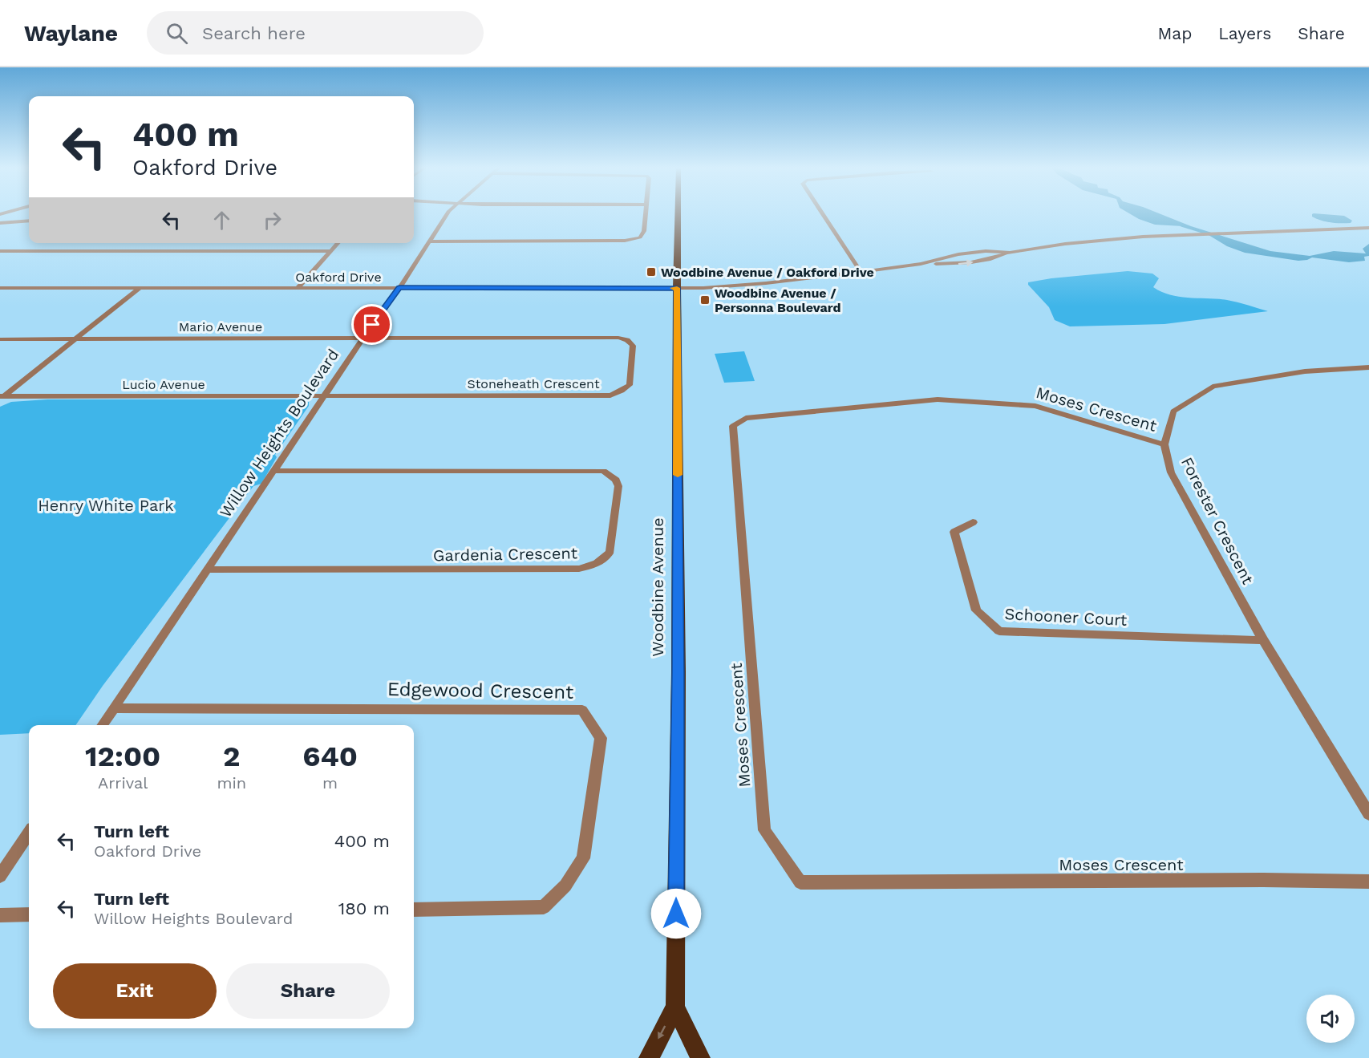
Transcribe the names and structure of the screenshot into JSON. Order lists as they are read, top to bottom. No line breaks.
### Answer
{"streets":{"main road":["Woodbine Avenue"],"street":["Oakford Drive","Mario Avenue","Stoneheath Crescent","Lucio Avenue","Moses Crescent","Willow Heights Boulevard","Forester Crescent","Gardenia Crescent","Schooner Court","Edgewood Crescent"]},"crossings":[["Oakford Drive","Willow Heights Boulevard"],["Oakford Drive","Woodbine Avenue"],["Mario Avenue","Stoneheath Crescent"],["Mario Avenue","Willow Heights Boulevard"],["Stoneheath Crescent","Lucio Avenue"],["Stoneheath Crescent","Willow Heights Boulevard"],["Lucio Avenue","Willow Heights Boulevard"],["Moses Crescent","Forester Crescent"],["Willow Heights Boulevard","Gardenia Crescent"],["Willow Heights Boulevard","Edgewood Crescent"],["Forester Crescent","Schooner Court"]],"parks":["Henry White Park"],"places":{"transit":["Woodbine Avenue / Oakford Drive","Woodbine Avenue / Personna Boulevard"]},"page":{"header":"Waylane","search":"Search here","nav":["Map","Layers","Share"],"turn":["400 m","Oakford Drive"],"eta":["12:00","Arrival","2","min","640","m"],"list":[{"name":"Turn left","note":"Oakford Drive","value":"400 m"},{"name":"Turn left","note":"Willow Heights Boulevard","value":"180 m"}],"buttons":["Exit","Share"]}}
